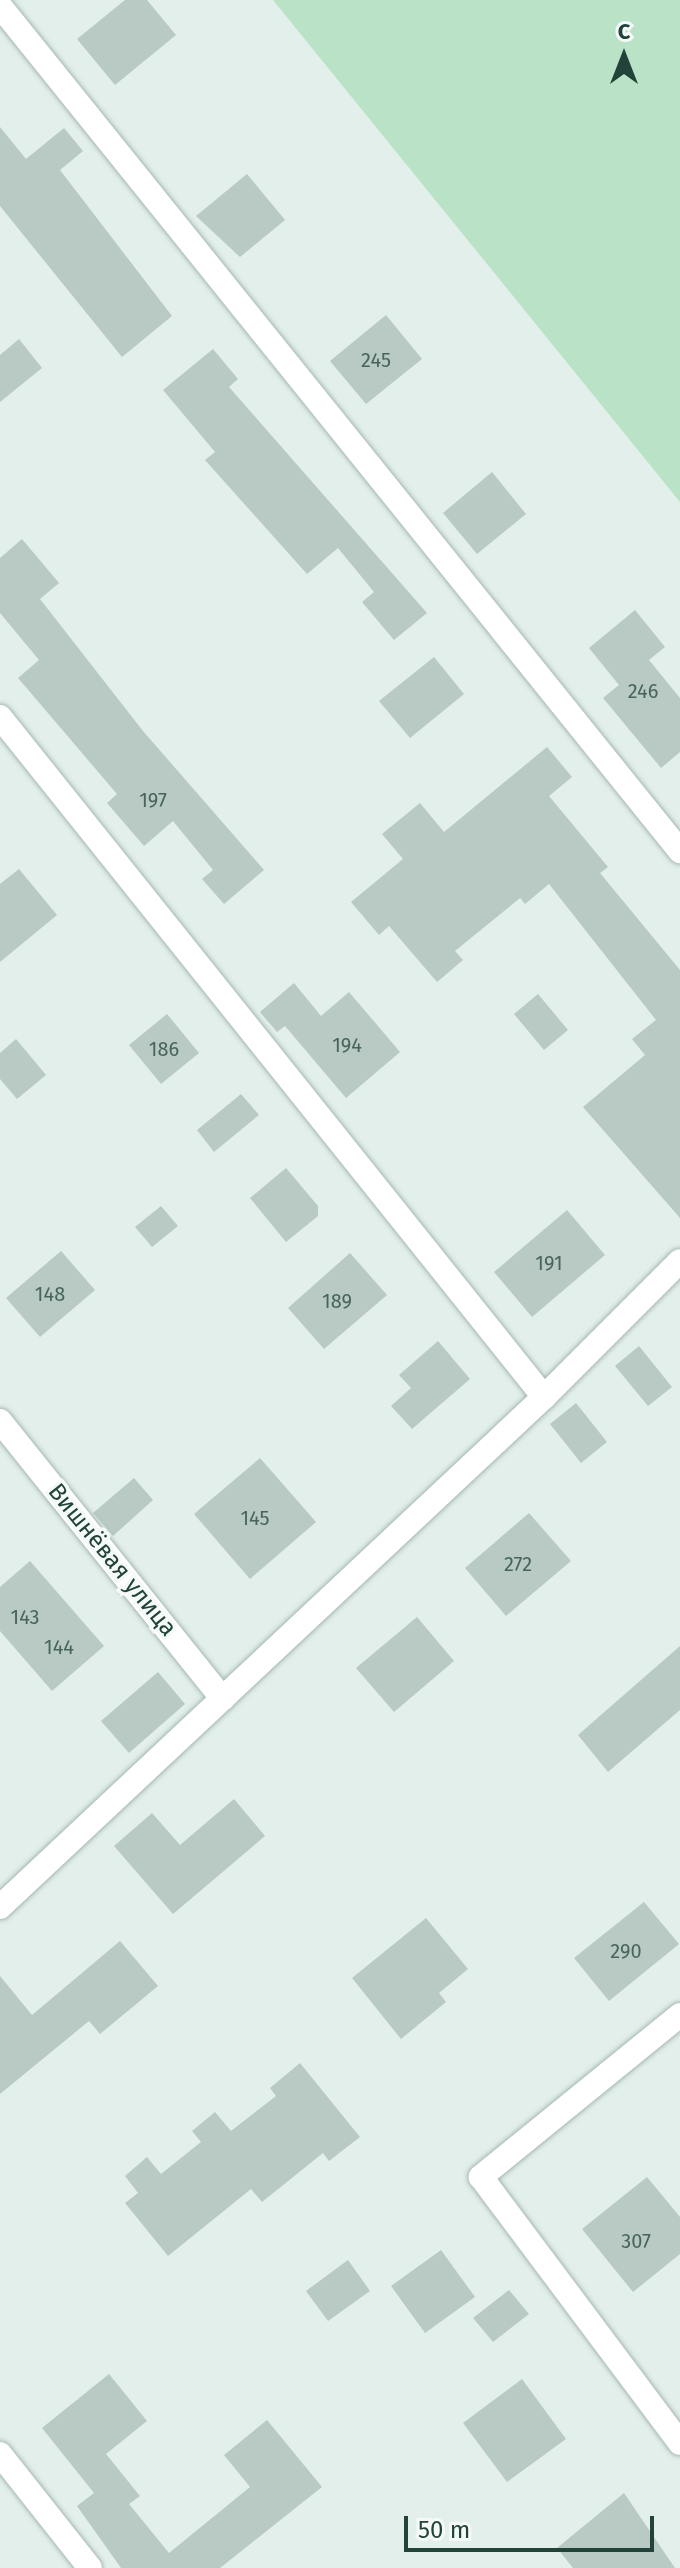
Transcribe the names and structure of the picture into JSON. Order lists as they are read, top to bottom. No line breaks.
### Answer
{"streets":{"street":["Вишнёвая улица"]},"house_numbers":["245","246","197","194","186","191","148","189","145","272","143","144","290","307"],"scale_bar":"50 m","north":"top"}
